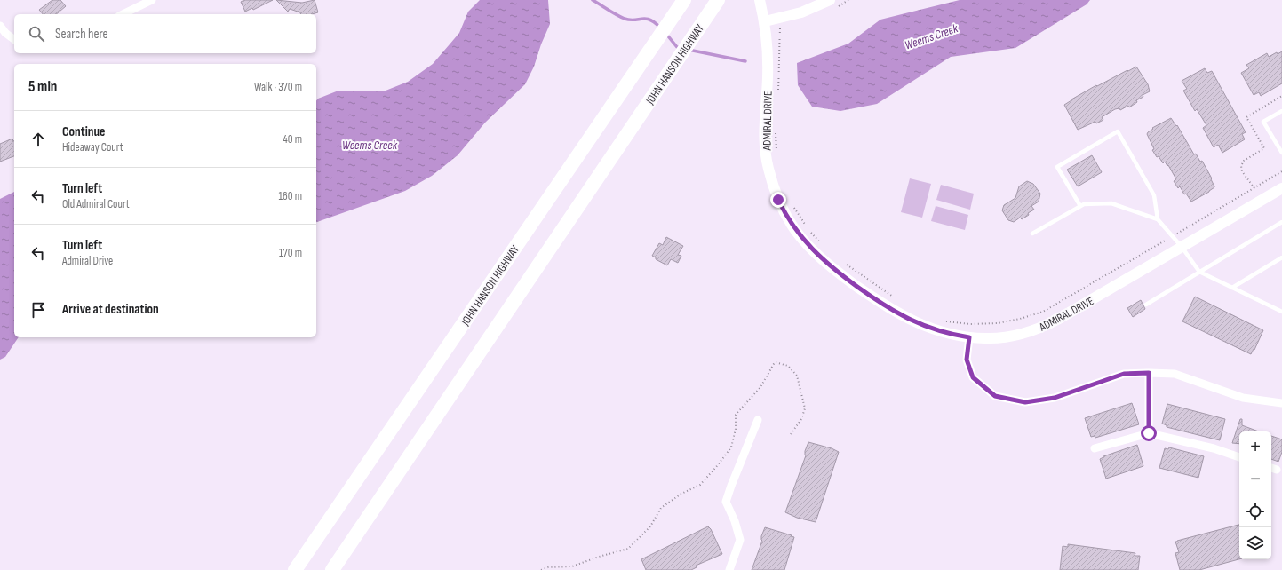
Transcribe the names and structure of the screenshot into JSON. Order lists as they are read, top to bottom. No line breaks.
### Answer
{"streets":{"highway":["JOHN HANSON HIGHWAY"],"street":["ADMIRAL DRIVE"]},"water":["Weems Creek"],"page":{"search":"Search here","heading":["5 min","Walk · 370 m"],"list":[["Continue","Hideaway Court","40 m"],["Turn left","Old Admiral Court","160 m"],["Turn left","Admiral Drive","170 m"],"Arrive at destination"],"map_buttons":["+","−"]}}
